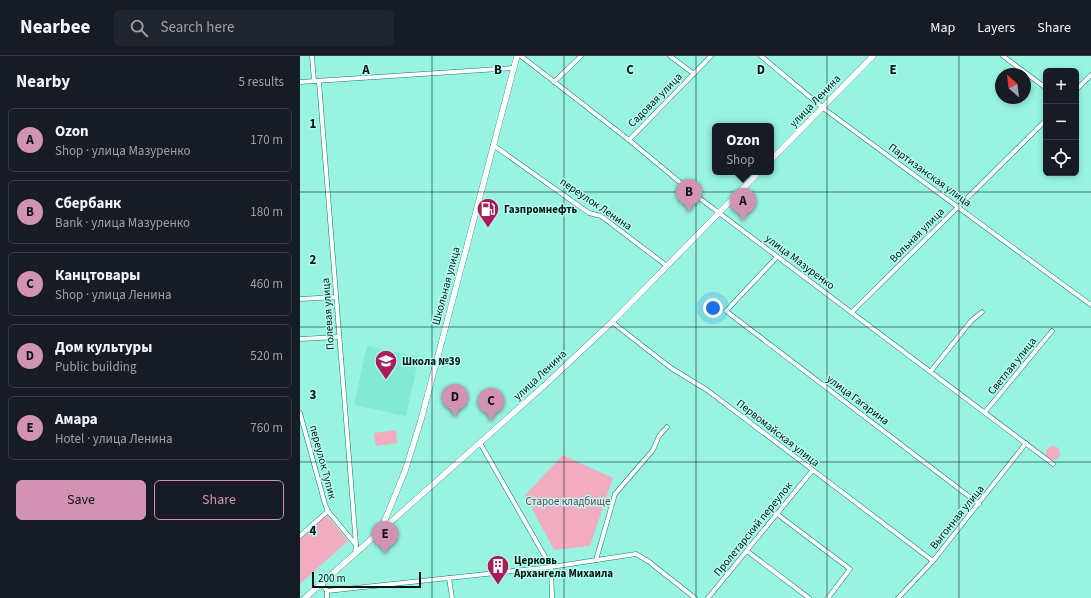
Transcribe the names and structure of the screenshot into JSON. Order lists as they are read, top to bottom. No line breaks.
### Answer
{"streets":{"street":["Садовая улица","улица Ленина","Партизанская улица","переулок Ленина","Вольная улица","улица Мазуренко","Школьная улица","Полевая улица","Светлая улица","улица Гагарина","Первомайская улица","переулок Тупик","Выгонная улица","Пролетарский переулок"]},"crossings":[["Садовая улица","улица Мазуренко"],["улица Ленина","Партизанская улица"],["улица Ленина","переулок Ленина"],["улица Ленина","улица Мазуренко"],["улица Ленина","Школьная улица"],["улица Ленина","Первомайская улица"],["Партизанская улица","Вольная улица"],["переулок Ленина","Школьная улица"],["Вольная улица","улица Мазуренко"],["улица Мазуренко","Светлая улица"],["улица Мазуренко","улица Гагарина"],["улица Мазуренко","Выгонная улица"],["Полевая улица","переулок Тупик"],["улица Гагарина","Выгонная улица"],["Первомайская улица","Выгонная улица"],["Первомайская улица","Пролетарский переулок"]],"parks":["Старое кладбище"],"places":{"fuel station":["Газпромнефть"],"school or university":["Школа №39"],"building":["Церковь Архангела Михаила"]},"scale_bar":"200 m","north":"top left","page":{"header":"Nearbee","search":"Search here","nav":["Map","Layers","Share"],"heading":["Nearby","5 results"],"map_buttons":["+","−"],"list":[{"mark":"A","name":"Ozon","note":"Shop · улица Мазуренко","value":"170 m"},{"mark":"B","name":"Сбербанк","note":"Bank · улица Мазуренко","value":"180 m"},{"mark":"C","name":"Канцтовары","note":"Shop · улица Ленина","value":"460 m"},{"mark":"D","name":"Дом культуры","note":"Public building","value":"520 m"},{"mark":"E","name":"Амара","note":"Hotel · улица Ленина","value":"760 m"}],"popup":["Ozon","Shop"],"pins":["B","A","D","C","E"],"buttons":["Save","Share"],"scale":"200 m"},"grid":{"columns":["A","B","C","D","E"],"rows":["1","2","3","4"]}}
